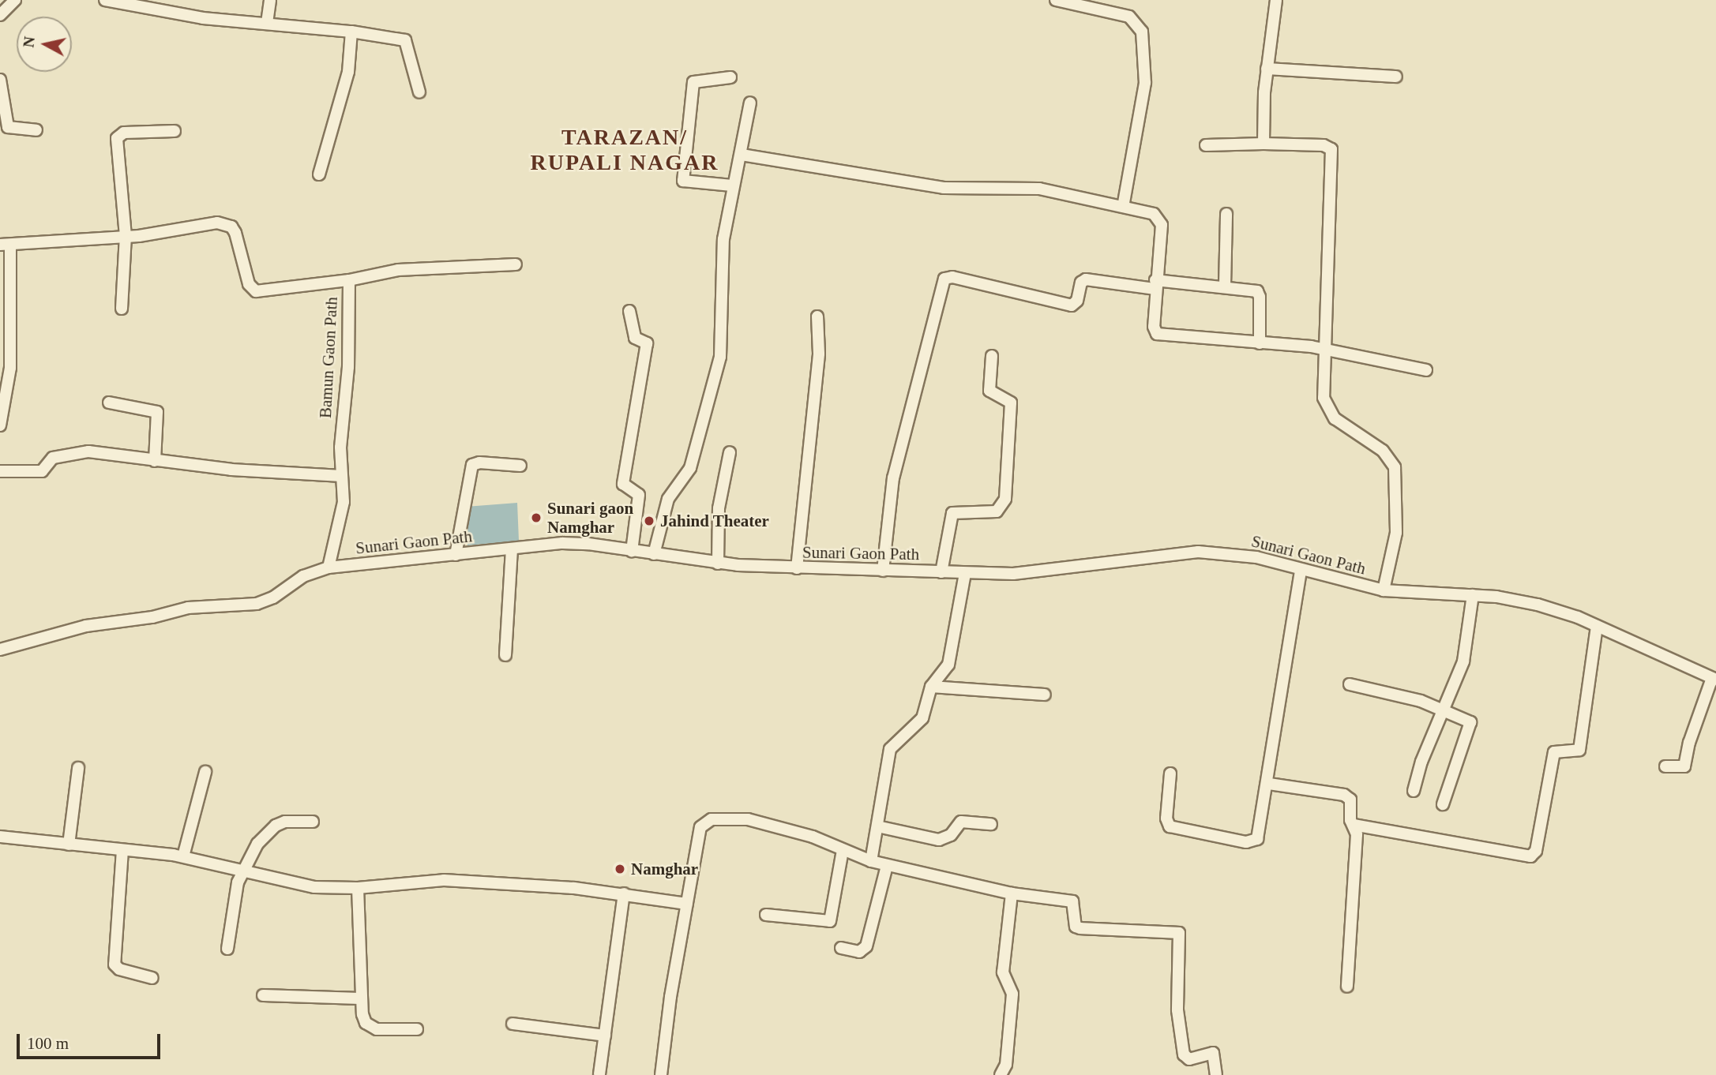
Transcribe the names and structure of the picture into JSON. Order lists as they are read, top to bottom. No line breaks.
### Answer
{"streets":{"street":["Bamun Gaon Path","Sunari Gaon Path"]},"crossings":[["Bamun Gaon Path","Sunari Gaon Path"]],"districts":["TARAZAN/ RUPALI NAGAR"],"places":["Sunari gaon Namghar","Jahind Theater","Namghar"],"scale_bar":"100 m","north":"left"}
